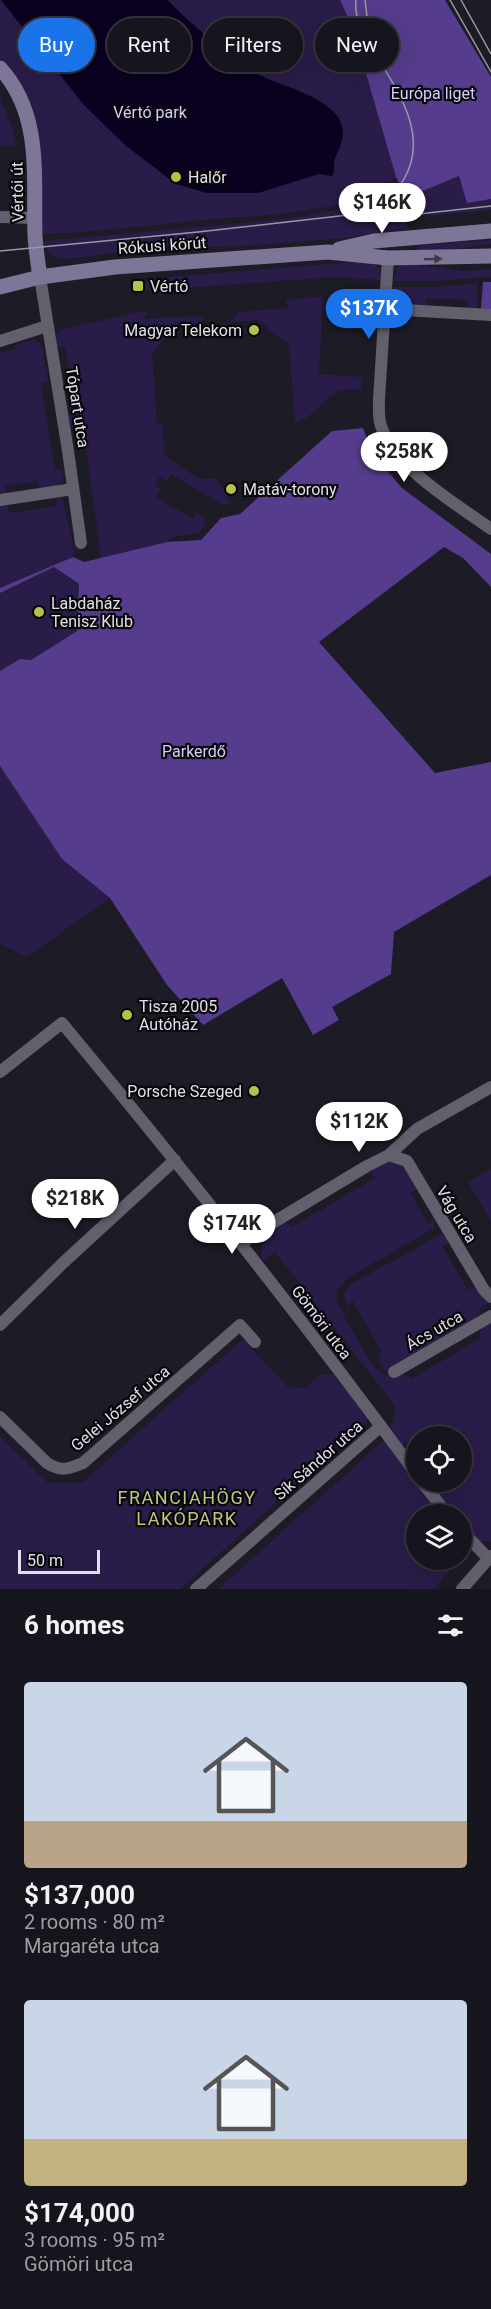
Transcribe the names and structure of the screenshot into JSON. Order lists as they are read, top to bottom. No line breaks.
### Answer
{"streets":{"main road":["Vértói út","Rókusi körút"],"street":["Tópart utca","Vág utca","Gömöri utca","Ács utca","Gelei József utca","Sík Sándor utca"]},"crossings":[["Vértói út","Rókusi körút"],["Vértói út","Tópart utca"],["Rókusi körút","Tópart utca"],["Gömöri utca","Sík Sándor utca"]],"districts":["FRANCIAHÖGY LAKÓPARK"],"parks":["Európa liget","Vértó park","Parkerdő"],"places":{"other":["Halőr","Magyar Telekom","Matáv-torony","Labdaház Tenisz Klub","Tisza 2005 Autóház","Porsche Szeged"],"transit":["Vértó"]},"scale_bar":"50 m","page":{"chip":["Buy","Rent","Filters","New"],"price":["$146K","$137K","$258K","$112K","$218K","$174K"],"scale":"50 m","heading":"6 homes","list":[{"name":"$137,000","note":"2 rooms · 80 m² · Margaréta utca"},{"name":"$174,000","note":"3 rooms · 95 m² · Gömöri utca"}]}}
